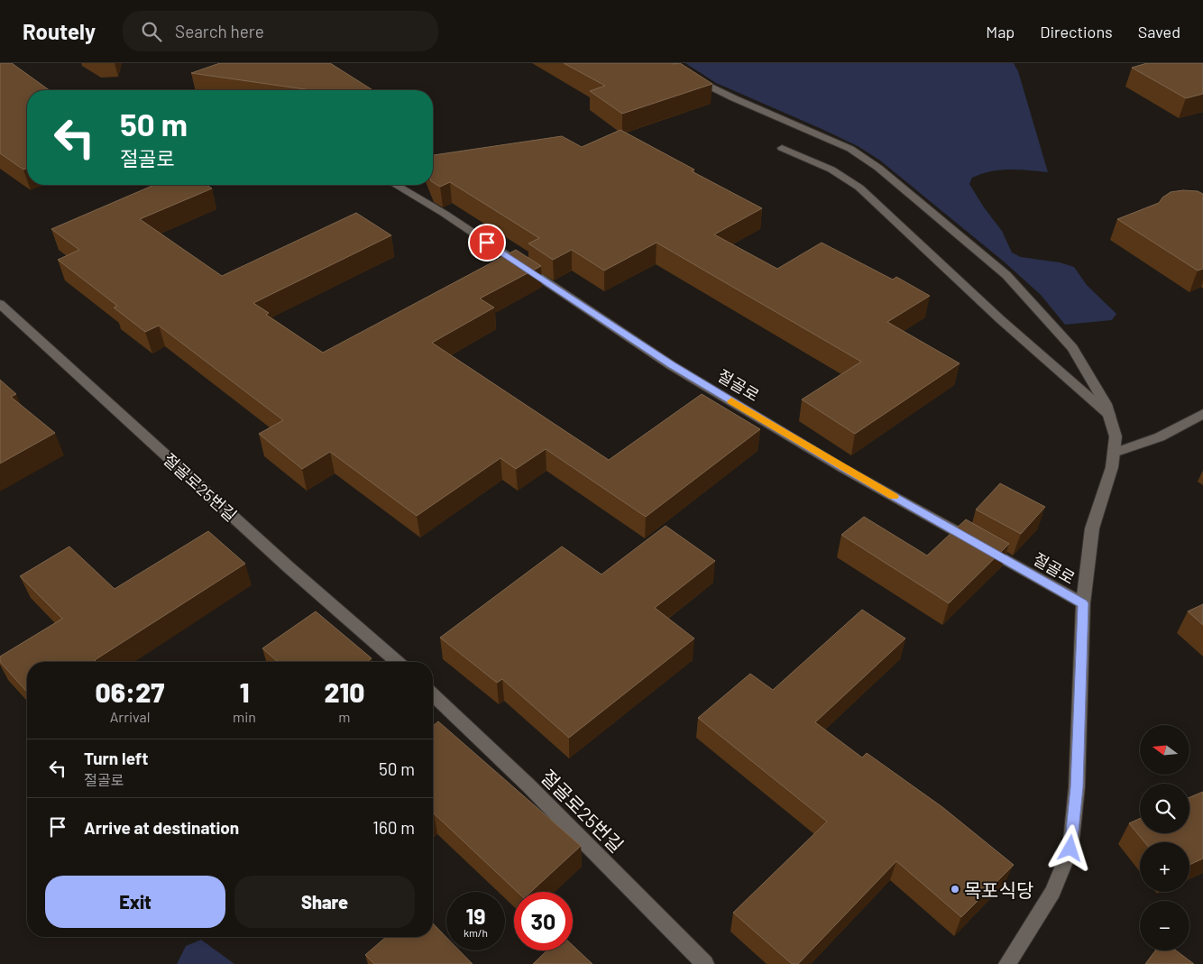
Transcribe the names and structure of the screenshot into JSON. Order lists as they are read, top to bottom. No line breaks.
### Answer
{"streets":{"street":["절골로","절골로25번길"]},"places":["목포식당"],"north":"left","page":{"header":"Routely","search":"Search here","nav":["Map","Directions","Saved"],"turn":["50 m","절골로"],"eta":["06:27","Arrival","1","min","210","m"],"map_buttons":["+","−"],"list":[{"name":"Turn left","note":"절골로","value":"50 m"},{"name":"Arrive at destination","value":"160 m"}],"buttons":["Exit","Share"],"speed":"19 km/h","limit":"30"}}
